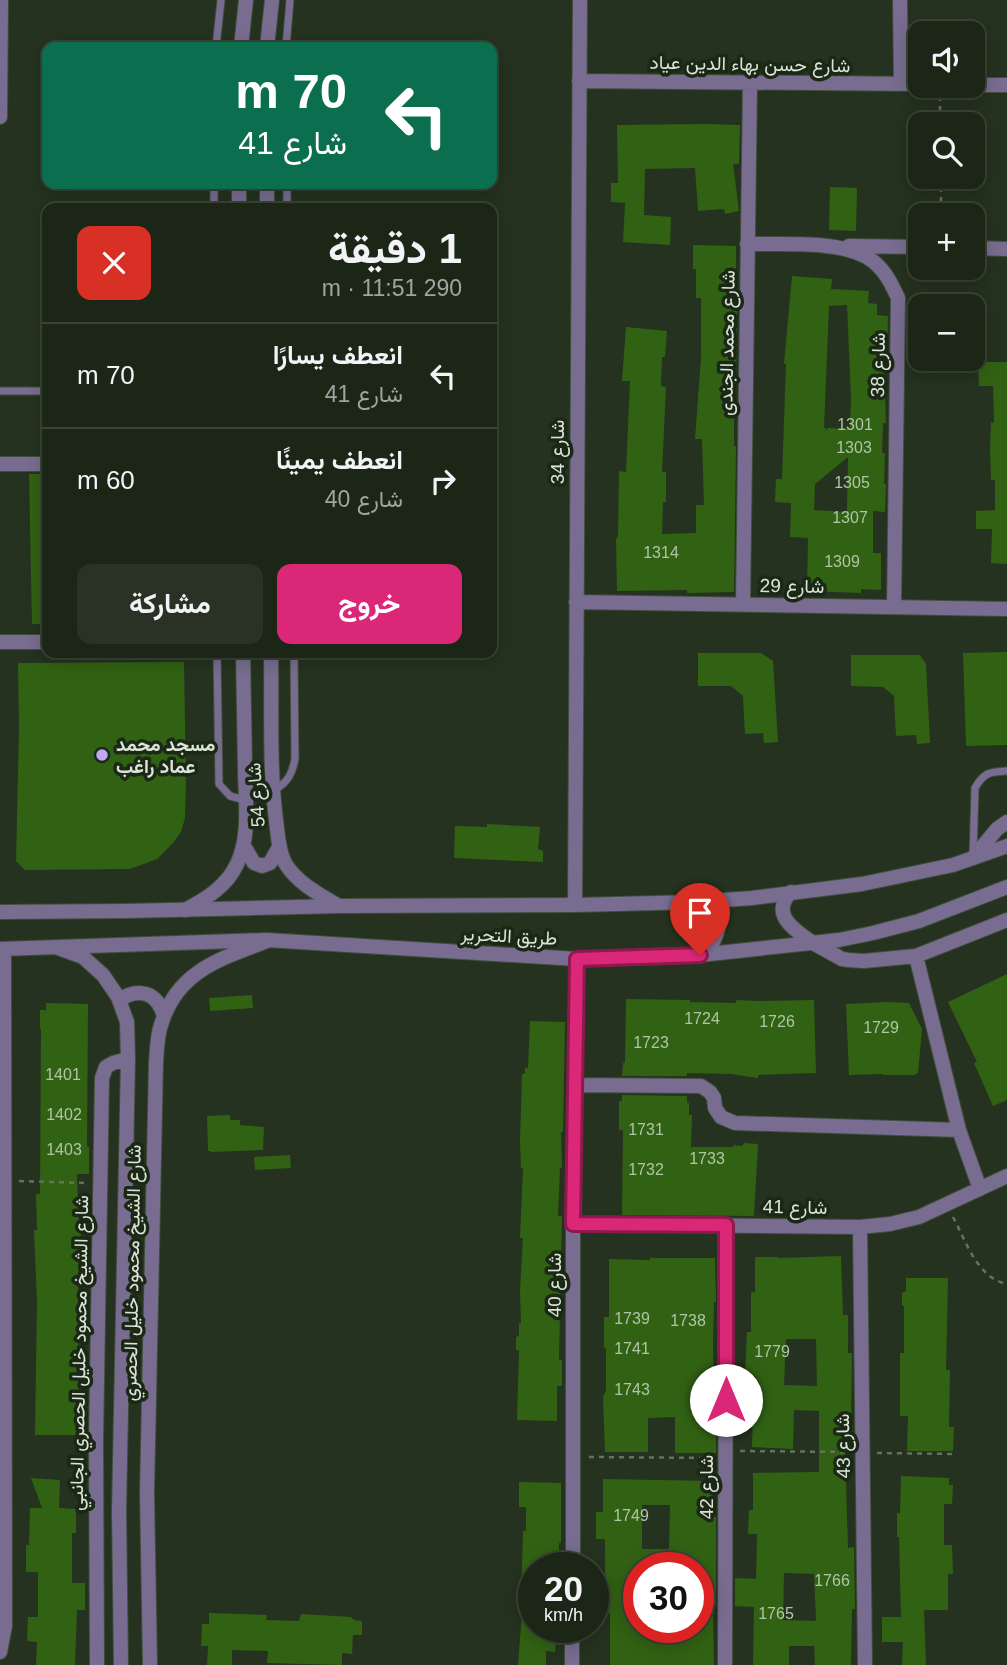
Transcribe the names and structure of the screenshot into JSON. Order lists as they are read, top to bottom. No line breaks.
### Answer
{"streets":{"street":["شارع حسن بهاء الدين عياد","شارع محمد الجندى","شارع 38","شارع 34","شارع 29","شارع 54","طريق التحرير","شارع 41","شارع الشيخ محمود خليل الحصري","شارع 40","شارع الشيخ محمود خليل الحصري الجانبي","شارع 43","شارع 42"]},"crossings":[["شارع حسن بهاء الدين عياد","شارع محمد الجندى"],["شارع حسن بهاء الدين عياد","شارع 34"],["شارع محمد الجندى","شارع 38"],["شارع محمد الجندى","شارع 29"],["شارع 38","شارع 29"],["شارع 34","شارع 29"],["شارع 34","طريق التحرير"],["شارع 54","طريق التحرير"],["طريق التحرير","شارع الشيخ محمود خليل الحصري"],["طريق التحرير","شارع 40"],["شارع 41","شارع 40"],["شارع 41","شارع 43"],["شارع 41","شارع 42"],["شارع الشيخ محمود خليل الحصري","شارع الشيخ محمود خليل الحصري الجانبي"]],"places":["مسجد محمد عماد راغب"],"house_numbers":["1301","1303","1305","1307","1314","1309","1724","1726","1729","1723","1401","1402","1731","1403","1733","1732","1739","1738","1741","1779","1743","1749","1766","1765"],"page":{"map_buttons":["+","−"],"turn":["70 m","شارع 41"],"heading":["1 دقيقة","290 m · 11:51"],"list":[{"name":"انعطف يسارًا","note":"شارع 41","value":"70 m"},{"name":"انعطف يمينًا","note":"شارع 40","value":"60 m"}],"buttons":["خروج","مشاركة"],"speed":"20 km/h","limit":"30"}}
